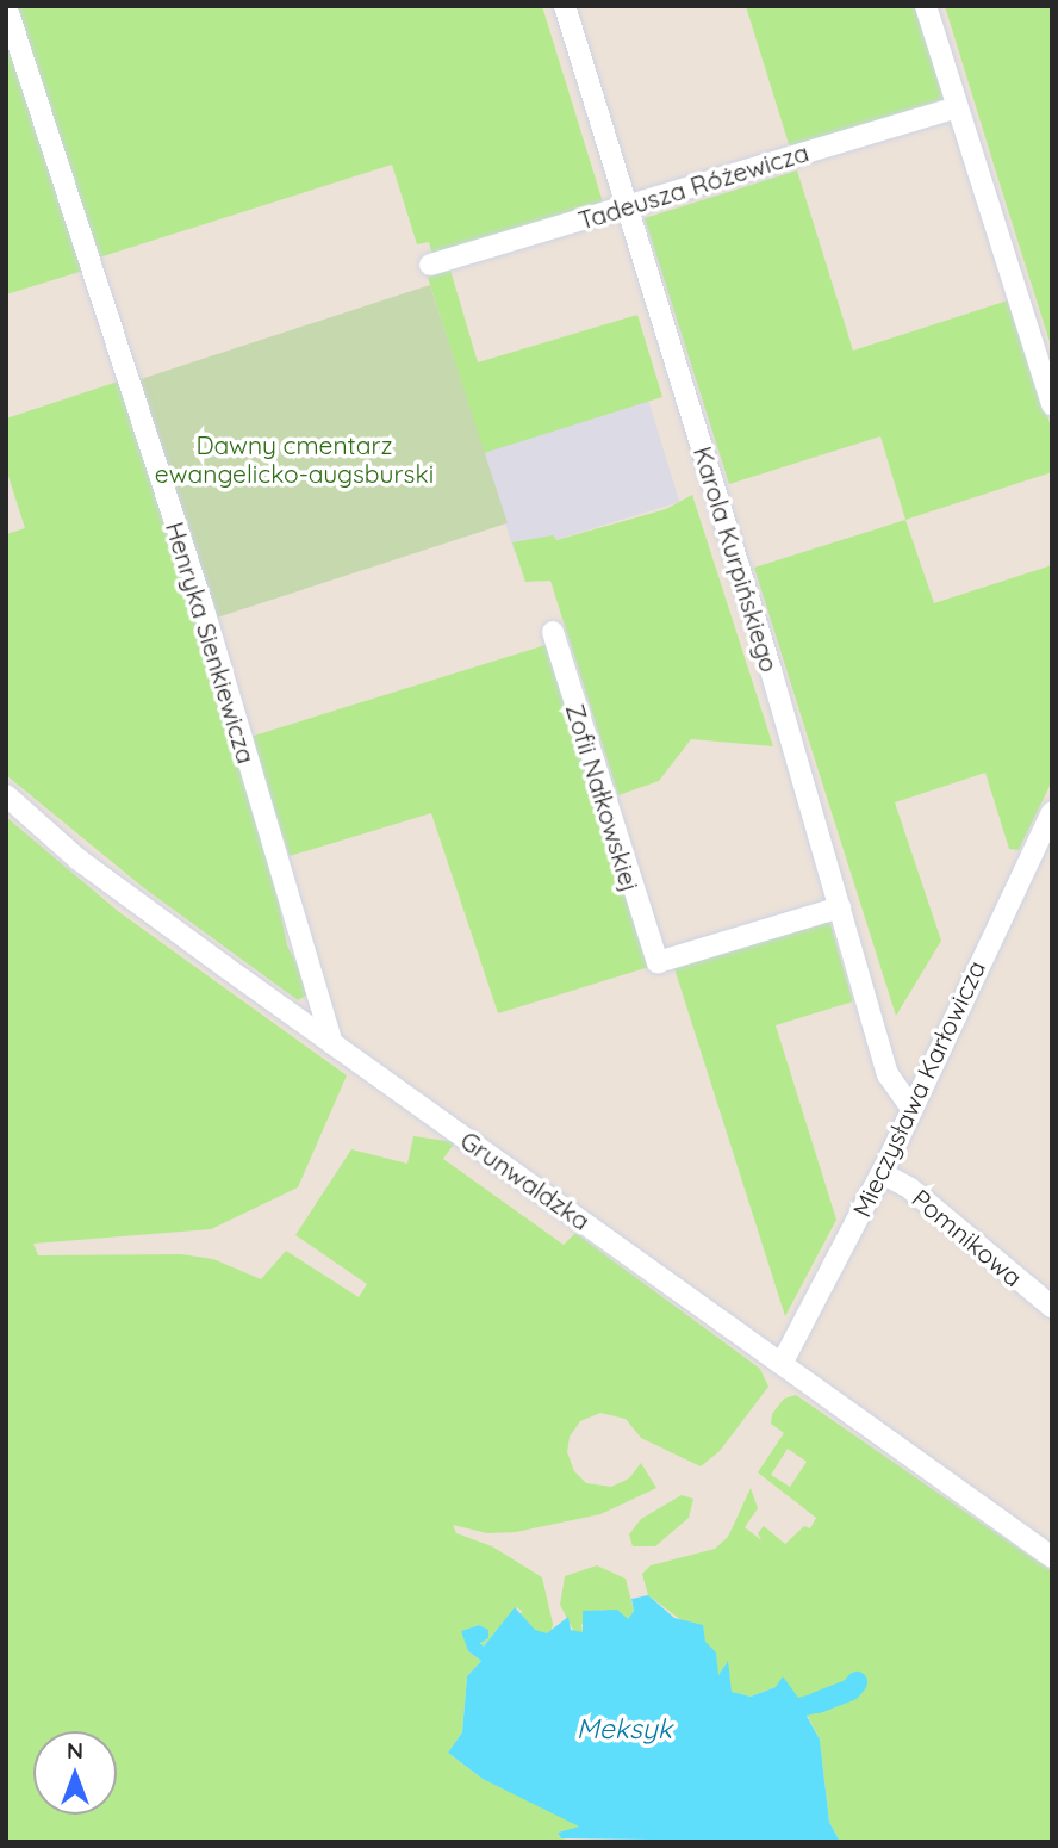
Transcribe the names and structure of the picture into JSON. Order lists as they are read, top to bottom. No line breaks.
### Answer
{"streets":{"street":["Tadeusza Różewicza","Karola Kurpińskiego","Henryka Sienkiewicza","Zofii Nałkowskiej","Mieczysława Karłowicza","Grunwaldzka","Pomnikowa"]},"crossings":[["Tadeusza Różewicza","Karola Kurpińskiego"],["Karola Kurpińskiego","Zofii Nałkowskiej"],["Karola Kurpińskiego","Mieczysława Karłowicza"],["Henryka Sienkiewicza","Grunwaldzka"],["Mieczysława Karłowicza","Grunwaldzka"],["Mieczysława Karłowicza","Pomnikowa"]],"water":["Meksyk"],"parks":["Dawny cmentarz ewangelicko-augsburski"],"north":"top"}
